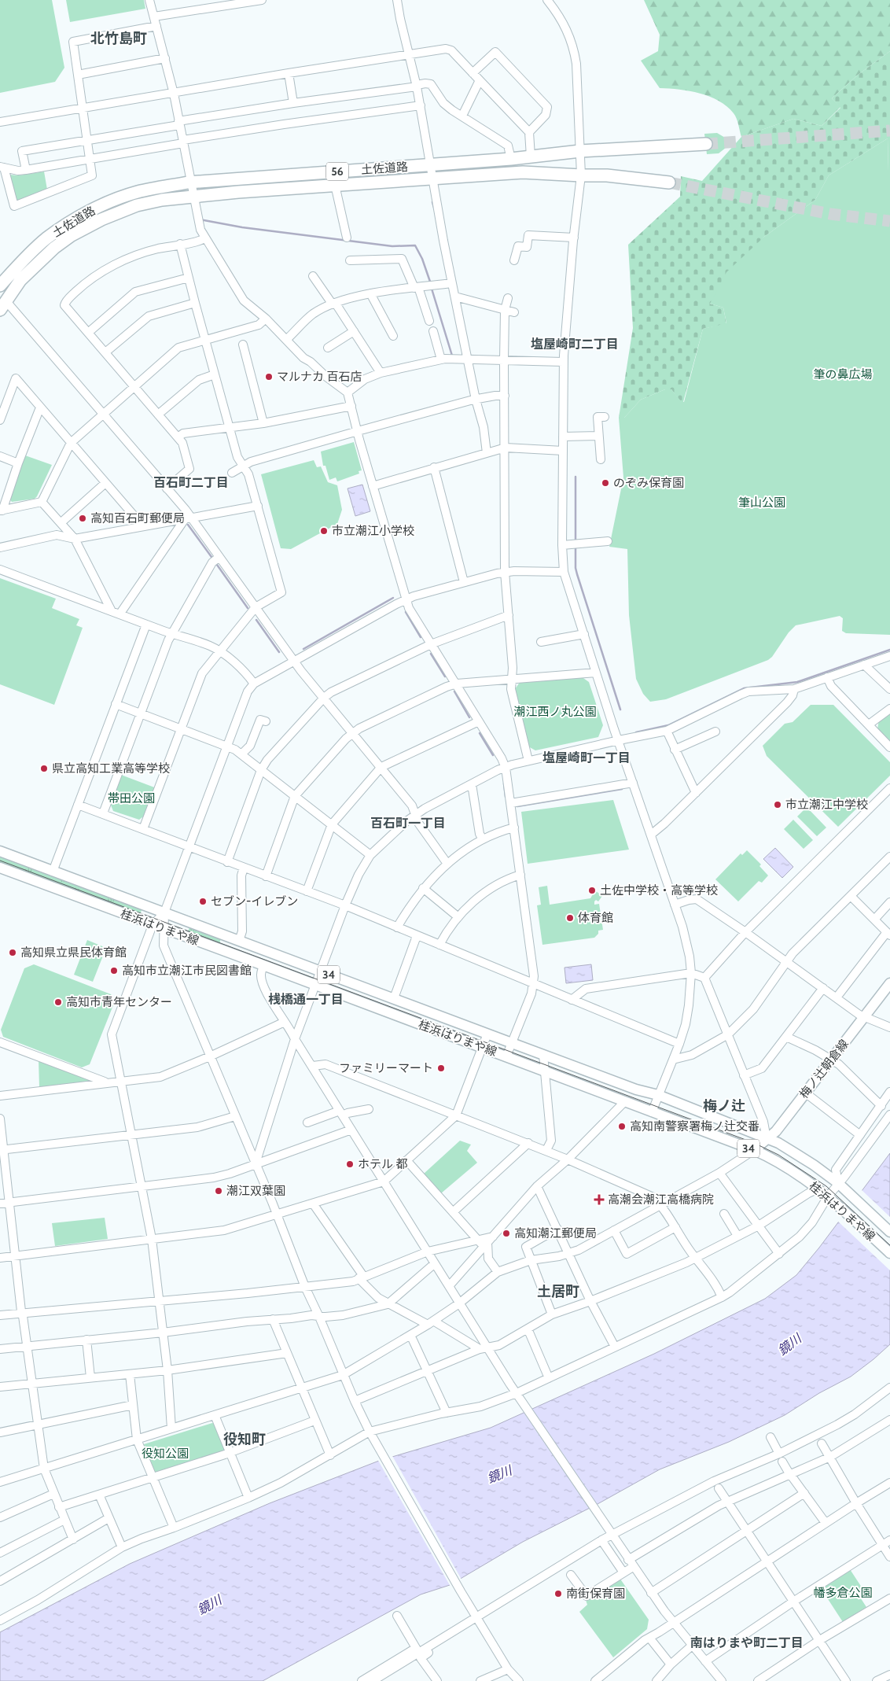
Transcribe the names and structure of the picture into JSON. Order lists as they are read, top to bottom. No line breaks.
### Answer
{"streets":{"highway":["土佐道路","56"],"main road":["桂浜はりまや線","34","梅ノ辻朝倉線"]},"crossings":[["桂浜はりまや線","梅ノ辻朝倉線"]],"districts":["北竹島町","塩屋崎町二丁目","百石町二丁目","塩屋崎町一丁目","百石町一丁目","桟橋通一丁目","梅ノ辻","土居町","役知町","南はりまや町二丁目"],"water":["鏡川"],"parks":["筆の鼻広場","筆山公園","潮江西ノ丸公園","帯田公園","役知公園","幡多倉公園"],"places":{"other":["マルナカ 百石店","のぞみ保育園","高知百石町郵便局","市立潮江小学校","県立高知工業高等学校","市立潮江中学校","土佐中学校・高等学校","セブン-イレブン","体育館","高知県立県民体育館","高知市立潮江市民図書館","高知市青年センター","ファミリーマート","高知南警察署梅ノ辻交番","ホテル 都","潮江双葉園","高知潮江郵便局","南街保育園"],"health":["高潮会潮江高橋病院"]}}
